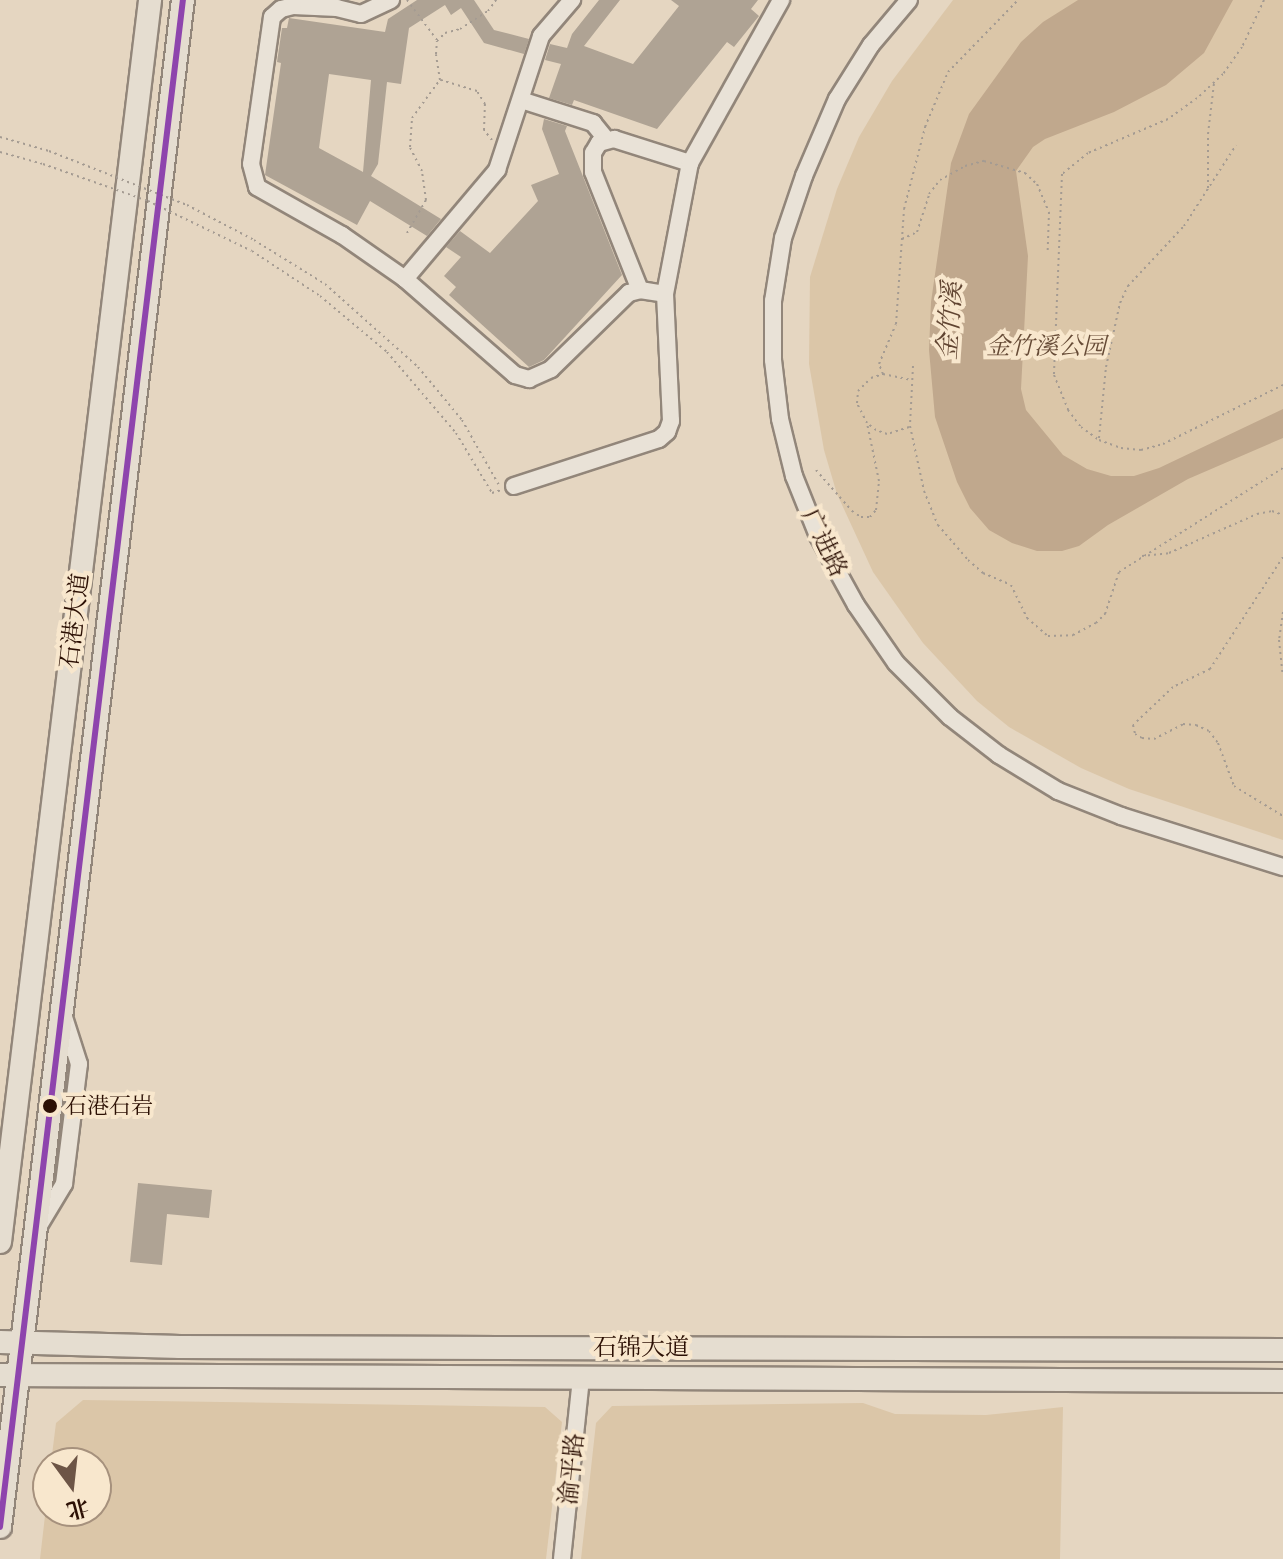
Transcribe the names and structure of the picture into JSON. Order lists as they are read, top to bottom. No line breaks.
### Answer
{"streets":{"main road":["石港大道","石锦大道"],"street":["广进路","渝平路"]},"crossings":[["石港大道","石锦大道"],["石锦大道","渝平路"]],"water":["金竹溪"],"parks":["金竹溪公园"],"places":["石港石岩"],"north":"bottom"}
